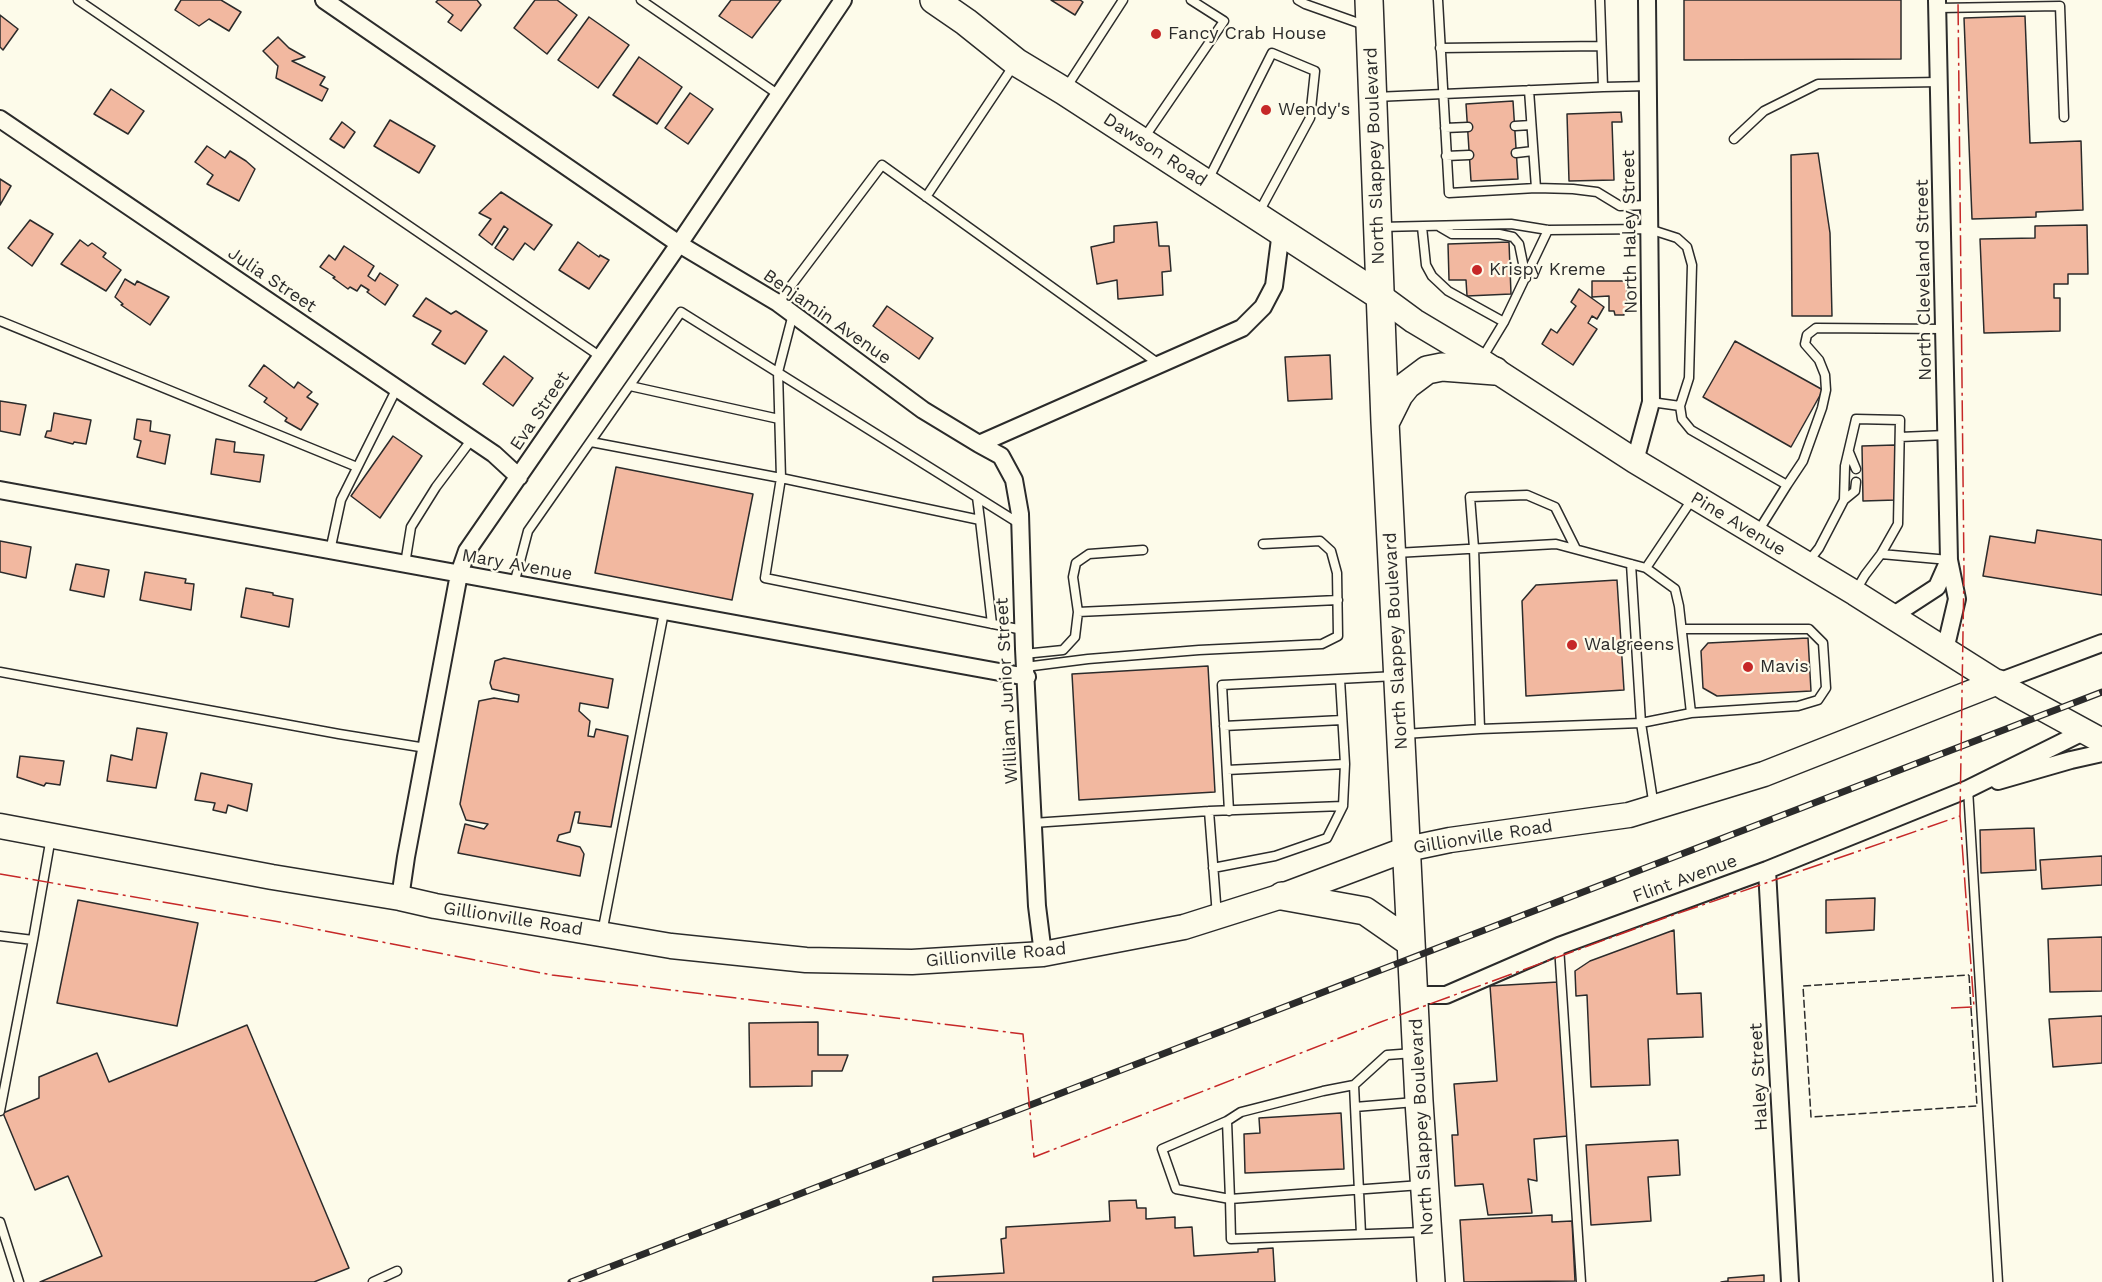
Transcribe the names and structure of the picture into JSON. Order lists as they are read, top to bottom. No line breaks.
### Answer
{"streets":{"main road":["Dawson Road","North Slappey Boulevard","Pine Avenue","Gillionville Road"],"street":["North Haley Street","Julia Street","North Cleveland Street","Benjamin Avenue","Eva Street","Mary Avenue","William Junior Street","Flint Avenue","Haley Street"]},"crossings":[["Dawson Road","North Slappey Boulevard"],["Dawson Road","Pine Avenue"],["North Slappey Boulevard","Pine Avenue"],["North Slappey Boulevard","Gillionville Road"],["North Slappey Boulevard","Flint Avenue"],["North Haley Street","Pine Avenue"],["Julia Street","Eva Street"],["North Cleveland Street","Pine Avenue"],["Benjamin Avenue","Eva Street"],["Benjamin Avenue","William Junior Street"],["Eva Street","Mary Avenue"],["Eva Street","Gillionville Road"],["Pine Avenue","Gillionville Road"],["Pine Avenue","Flint Avenue"],["Mary Avenue","William Junior Street"],["William Junior Street","Gillionville Road"],["Flint Avenue","Haley Street"]],"places":["Fancy Crab House","Wendy's","Krispy Kreme","Walgreens","Mavis"]}
